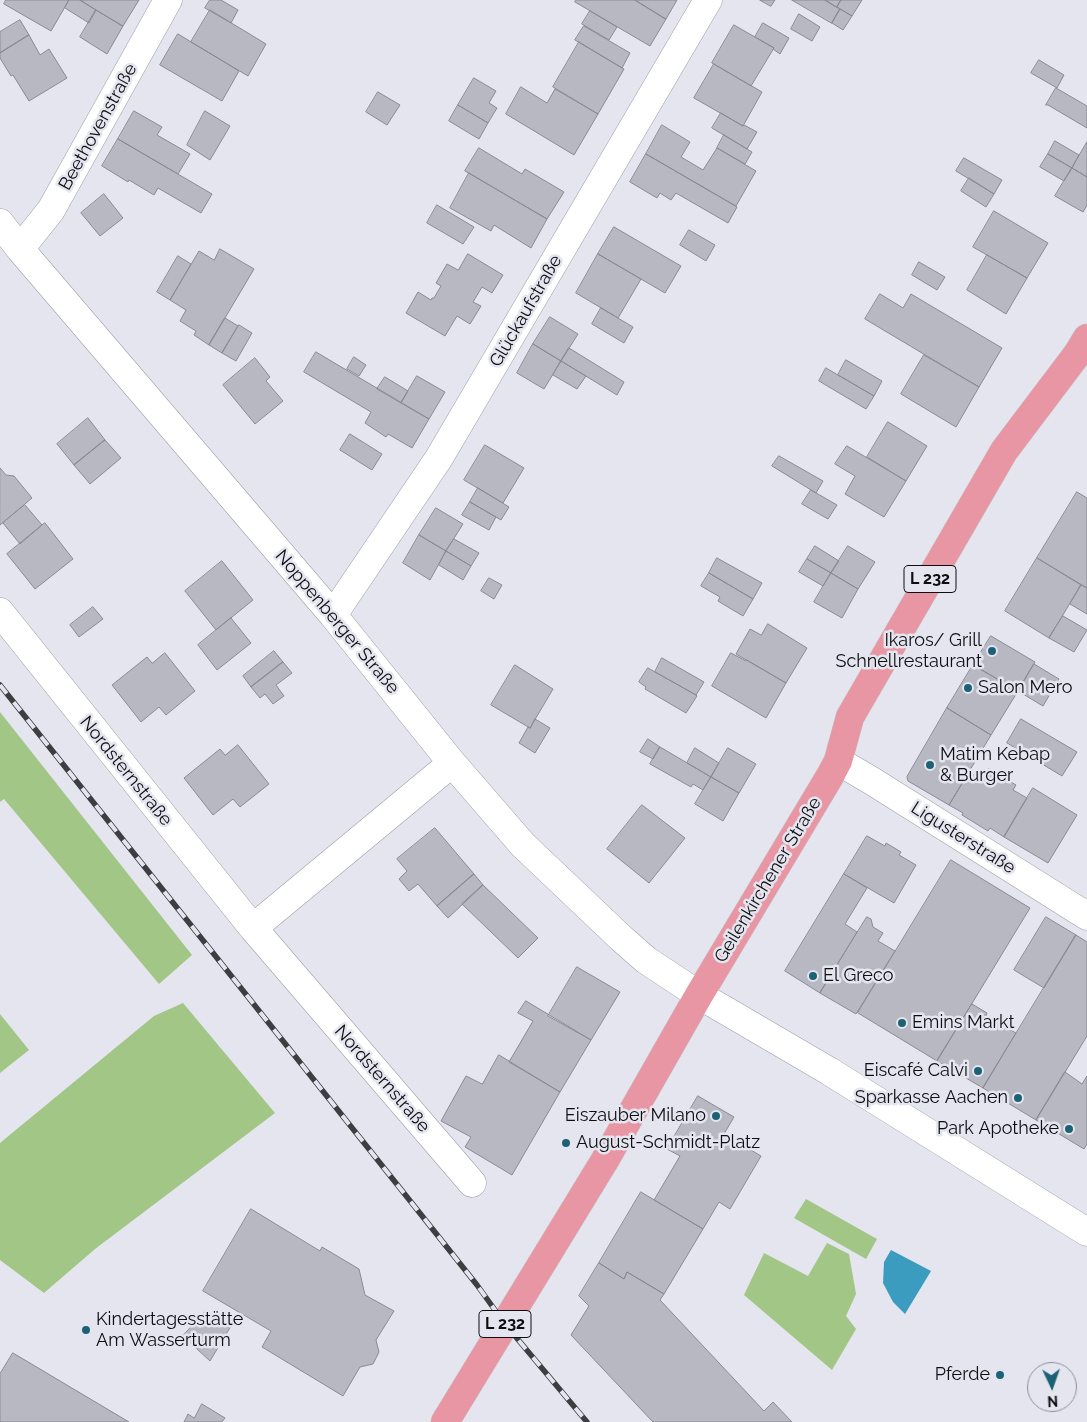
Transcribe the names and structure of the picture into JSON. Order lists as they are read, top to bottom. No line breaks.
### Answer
{"streets":{"main road":["L 232","Geilenkirchener Straße"],"street":["Beethovenstraße","Glückaufstraße","Noppenberger Straße","Nordsternstraße","Ligusterstraße"]},"crossings":[["Beethovenstraße","Noppenberger Straße"],["Glückaufstraße","Noppenberger Straße"],["Noppenberger Straße","Geilenkirchener Straße"],["Ligusterstraße","Geilenkirchener Straße"]],"places":["Ikaros/ Grill Schnellrestaurant","Salon Mero","Matim Kebap & Burger","El Greco","Emins Markt","Eiscafé Calvi","Sparkasse Aachen","Eiszauber Milano","Park Apotheke","August-Schmidt-Platz","Kindertagesstätte Am Wasserturm","Pferde"],"north":"bottom"}
